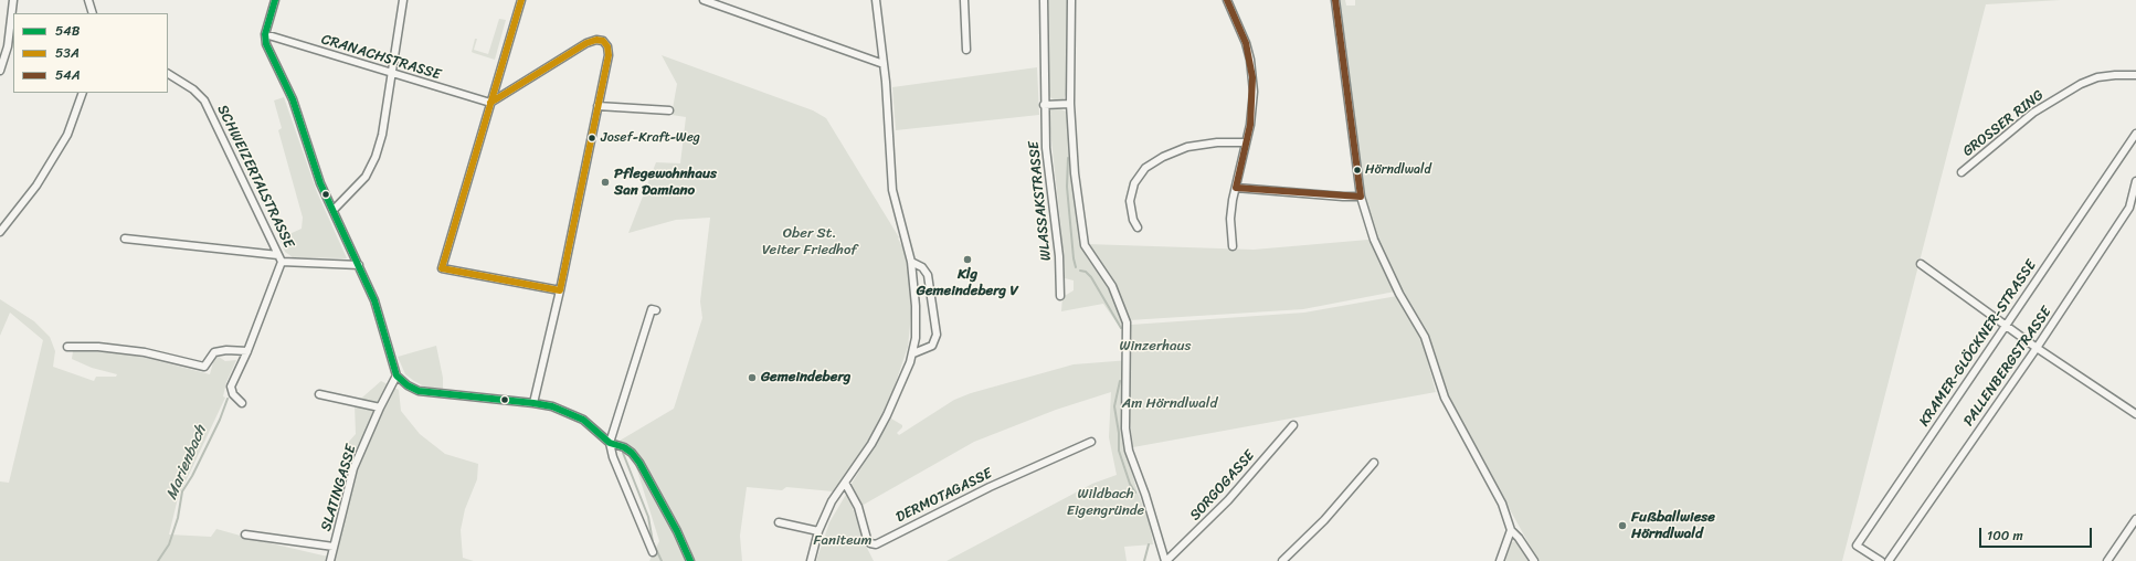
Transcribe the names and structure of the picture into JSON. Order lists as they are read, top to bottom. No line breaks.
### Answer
{"streets":{"street":["CRANACHSTRASSE","GROSSER RING","SCHWEIZERTALSTRASSE","WLASSAKSTRASSE","KRAMER-GLÖCKNER-STRASSE","PALLENBERGSTRASSE","SORGOGASSE","SLATINGASSE","DERMOTAGASSE"]},"water":["Marienbach"],"parks":["Ober St. Veiter Friedhof","Winzerhaus","Am Hörndlwald","Wildbach Eigengründe","Faniteum"],"places":["Josef-Kraft-Weg","Hörndlwald","Pflegewohnhaus San Damiano","Klg Gemeindeberg V","Gemeindeberg","Fußballwiese Hörndlwald"],"lines":["transit line 54B","transit line 53A","transit line 54A"],"legend":["54B","53A","54A"],"scale_bar":"100 m"}
